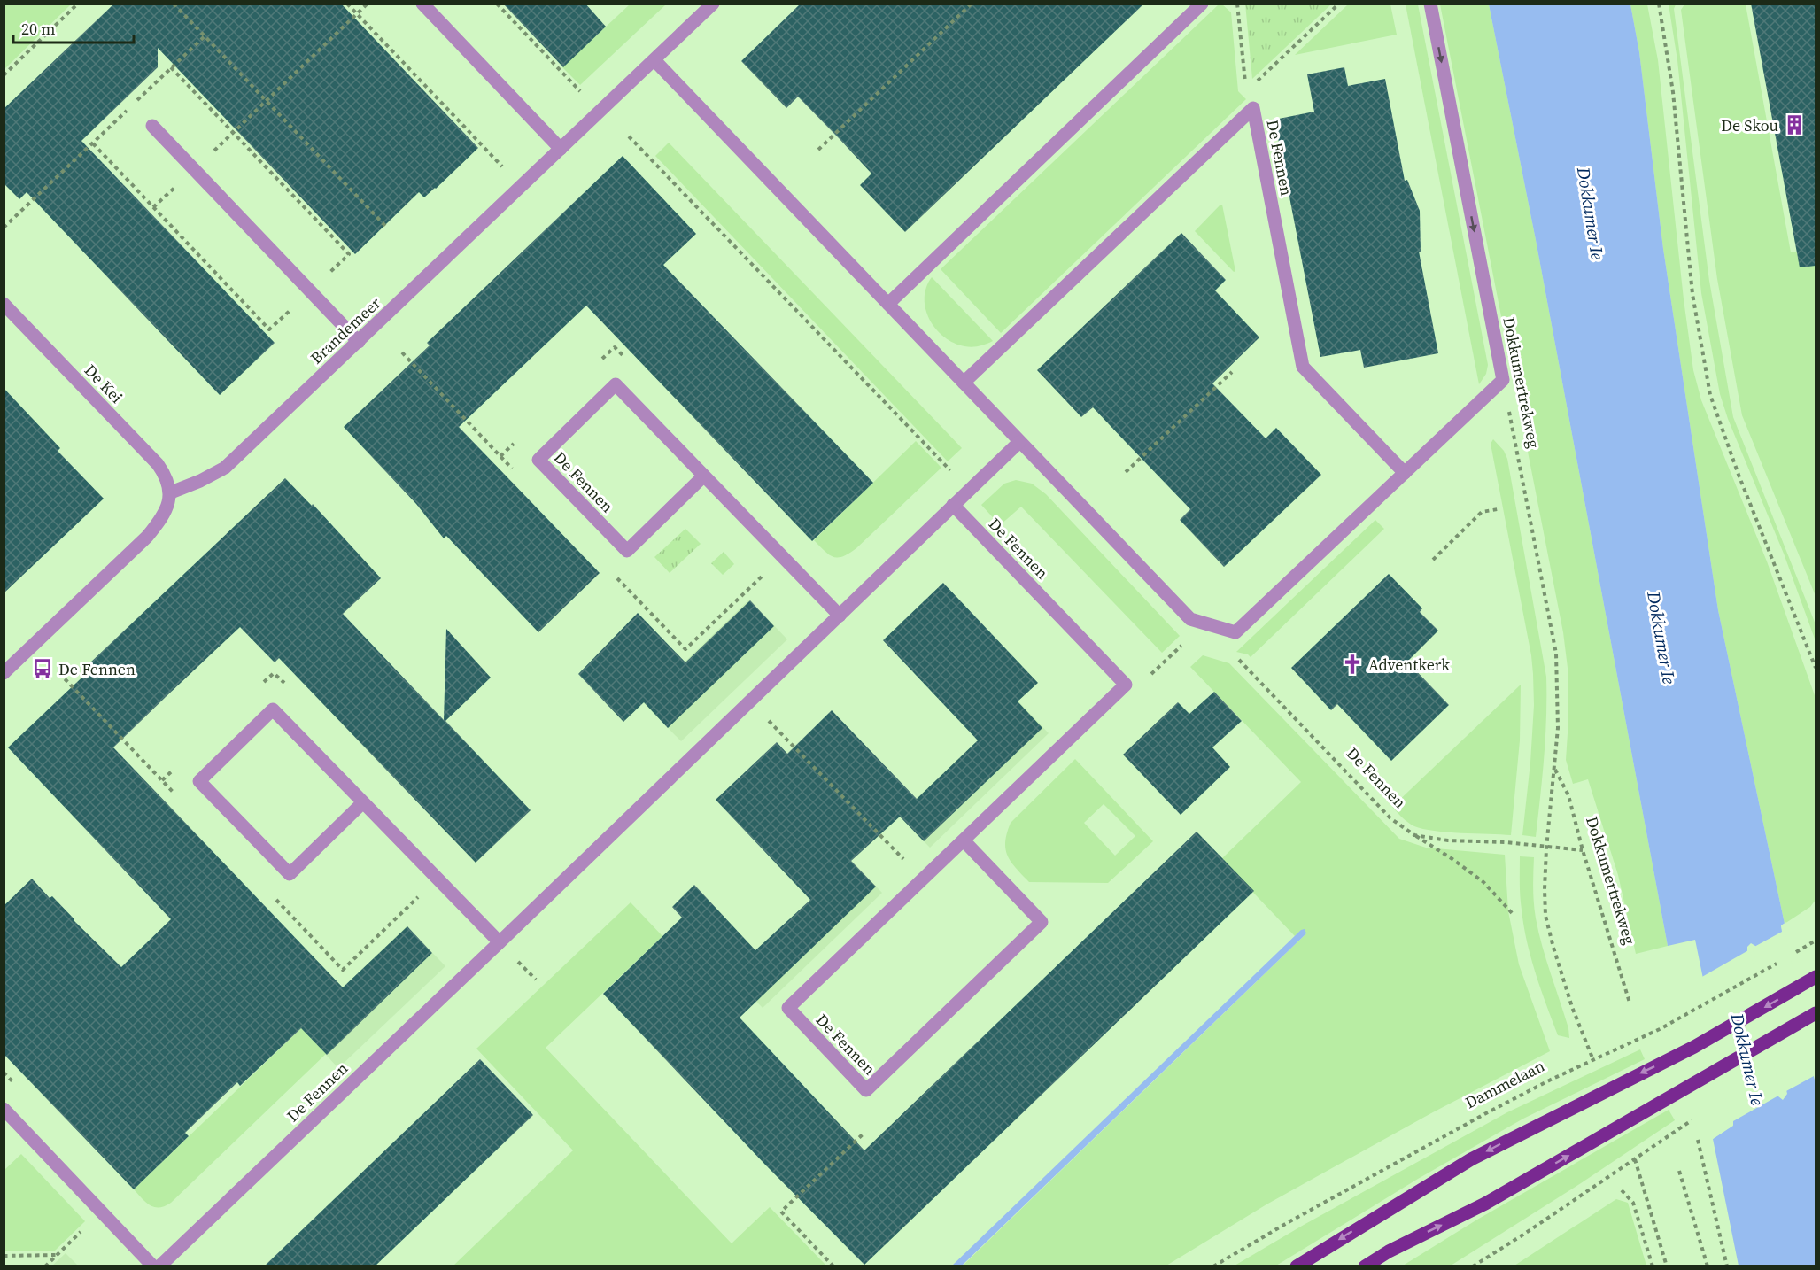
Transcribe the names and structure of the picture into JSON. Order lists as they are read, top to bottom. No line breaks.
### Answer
{"streets":{"street":["De Fennen","Brandemeer","Dokkumertrekweg","De Kei"],"path":["Dammelaan"]},"crossings":[["De Fennen","Dokkumertrekweg"],["Brandemeer","De Kei"],["Dokkumertrekweg","Dammelaan"]],"water":["Dokkumer Ie"],"places":{"building":["De Skou"],"church":["Adventkerk"],"bus stop":["De Fennen"]},"scale_bar":"20 m"}
